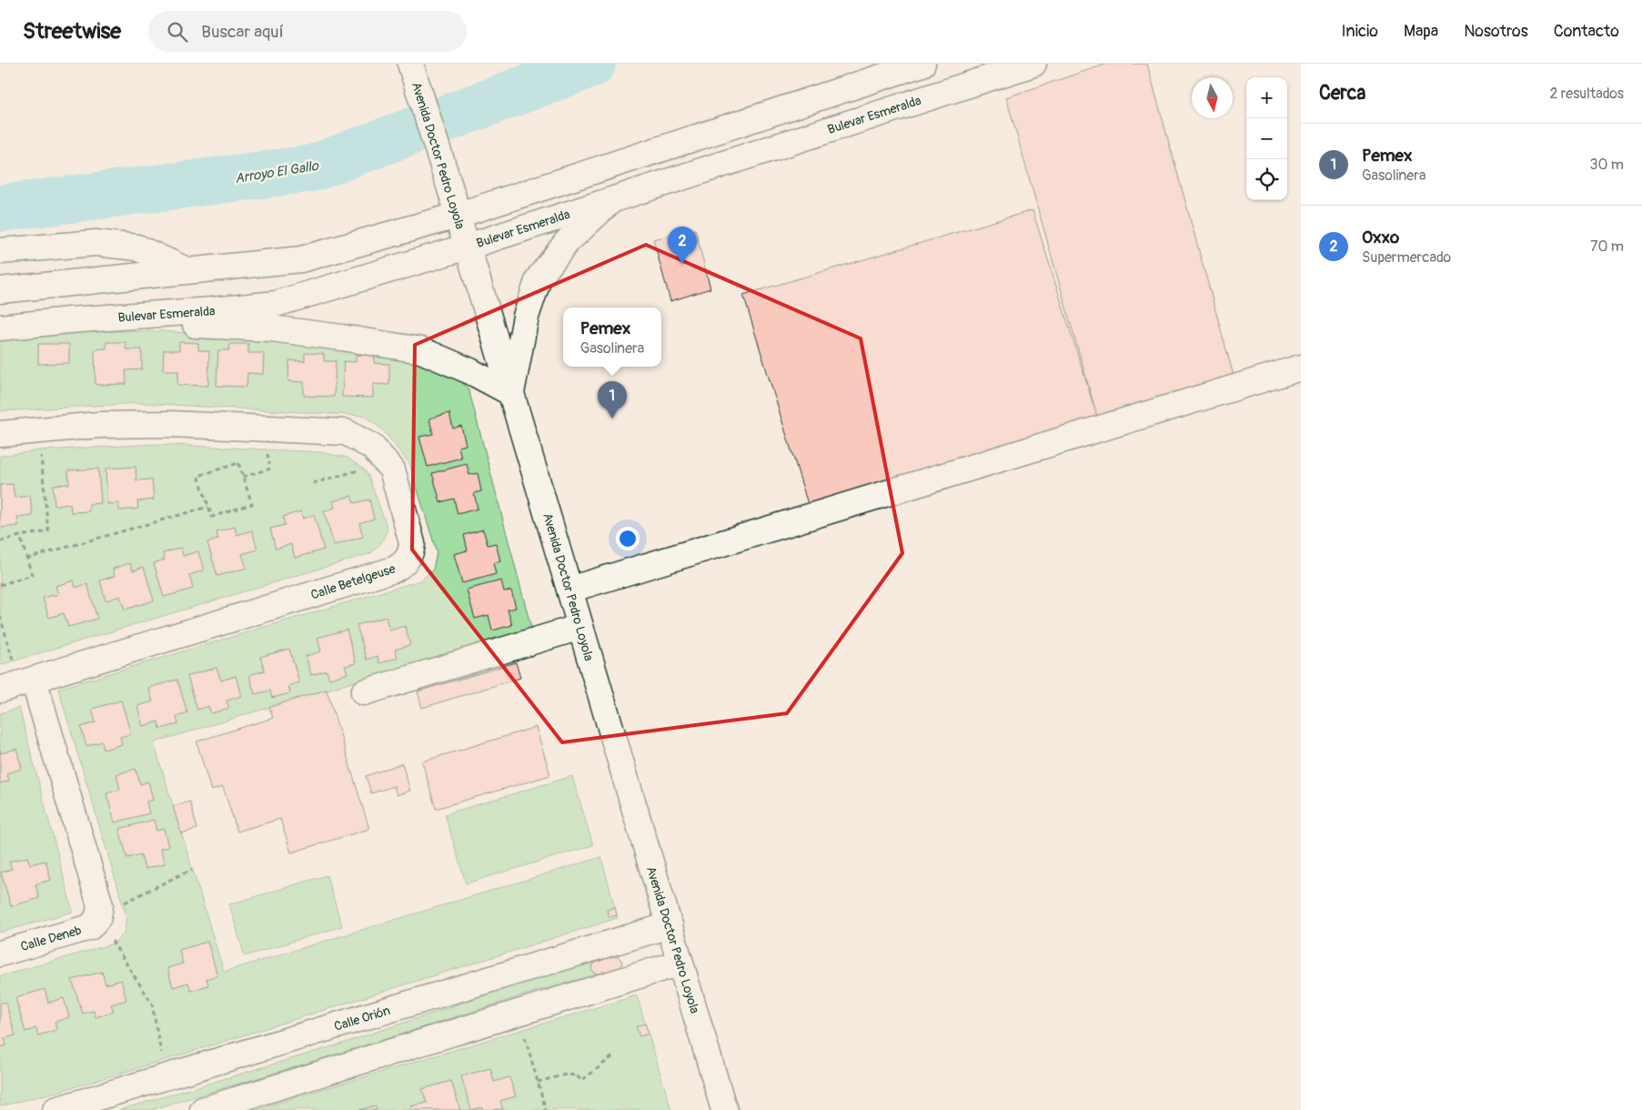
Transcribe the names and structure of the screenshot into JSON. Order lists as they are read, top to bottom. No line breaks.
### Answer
{"streets":{"main road":["Bulevar Esmeralda","Avenida Doctor Pedro Loyola","Calle Betelgeuse","Calle Deneb","Calle Orión"]},"crossings":[["Bulevar Esmeralda","Avenida Doctor Pedro Loyola"],["Avenida Doctor Pedro Loyola","Calle Orión"]],"water":["Arroyo El Gallo"],"north":"bottom","page":{"header":"Streetwise","search":"Buscar aquí","nav":["Inicio","Mapa","Nosotros","Contacto"],"heading":["Cerca","2 resultados"],"map_buttons":["+","−"],"list":[{"mark":"1","name":"Pemex","note":"Gasolinera","value":"30 m"},{"mark":"2","name":"Oxxo","note":"Supermercado","value":"70 m"}],"pins":["2","1"],"popup":["Pemex","Gasolinera"]}}
